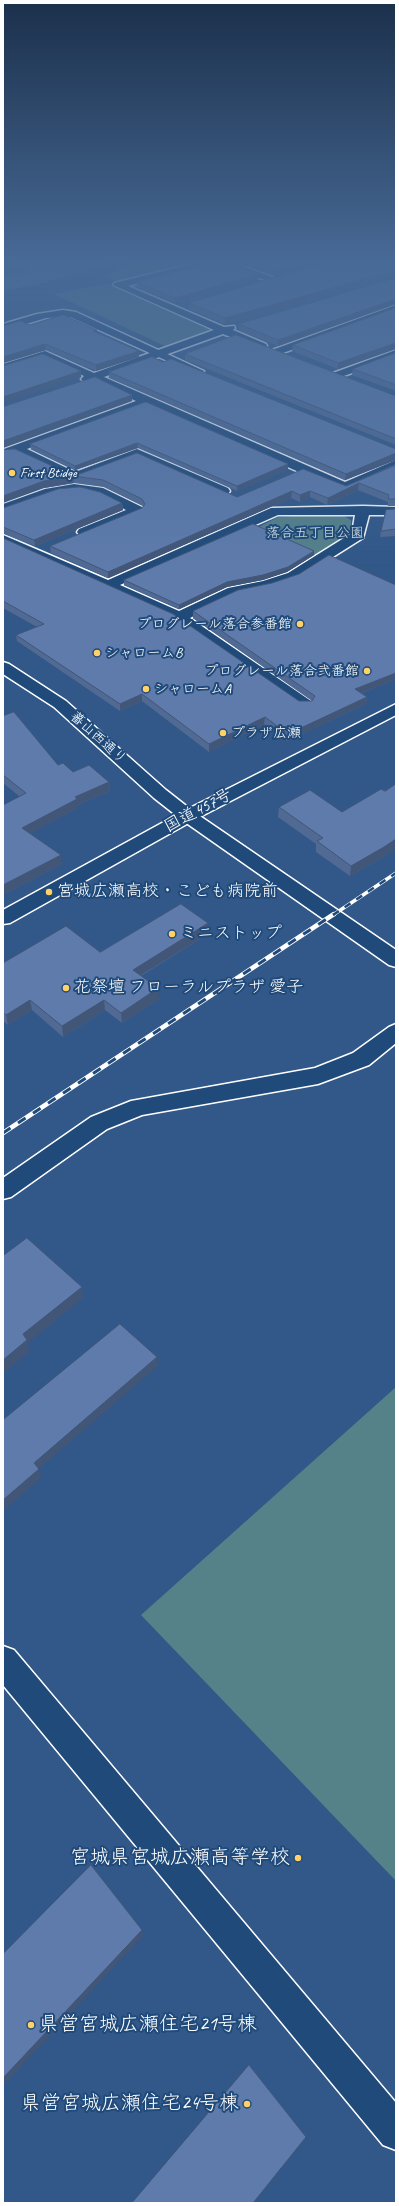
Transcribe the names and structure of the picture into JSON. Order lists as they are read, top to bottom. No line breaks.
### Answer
{"streets":{"main road":["蕃山西通り","国道457号"]},"crossings":[["蕃山西通り","国道457号"]],"parks":["落合五丁目公園"],"places":["First Btidge","プログレール落合参番館","シャロームB","プログレール落合弐番館","シャロームA","プラザ広瀬","宮城広瀬高校・こども病院前","ミニストップ","花祭壇 フローラルプラザ 愛子","宮城県宮城広瀬高等学校","県営宮城広瀬住宅21号棟","県営宮城広瀬住宅24号棟"]}
